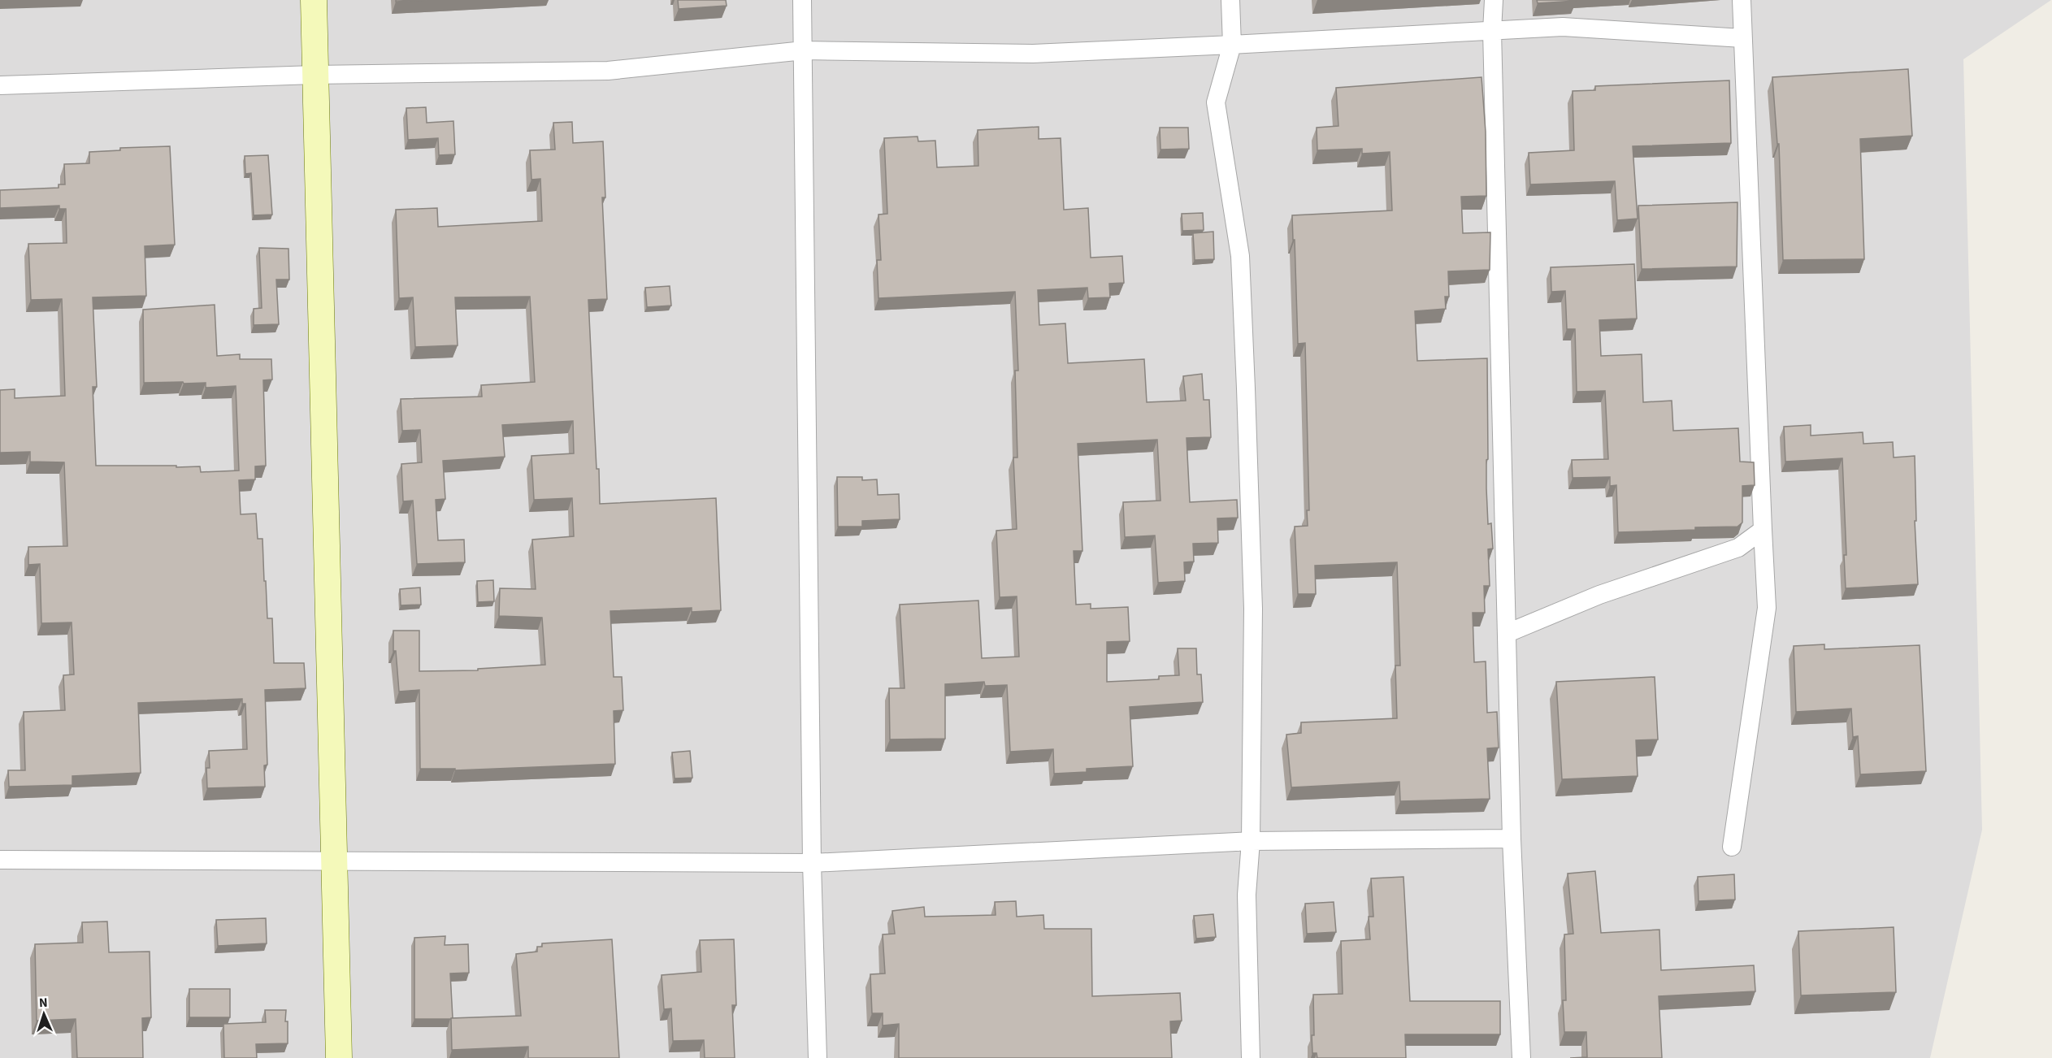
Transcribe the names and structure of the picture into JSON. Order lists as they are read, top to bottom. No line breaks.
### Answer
{"north":"top"}
